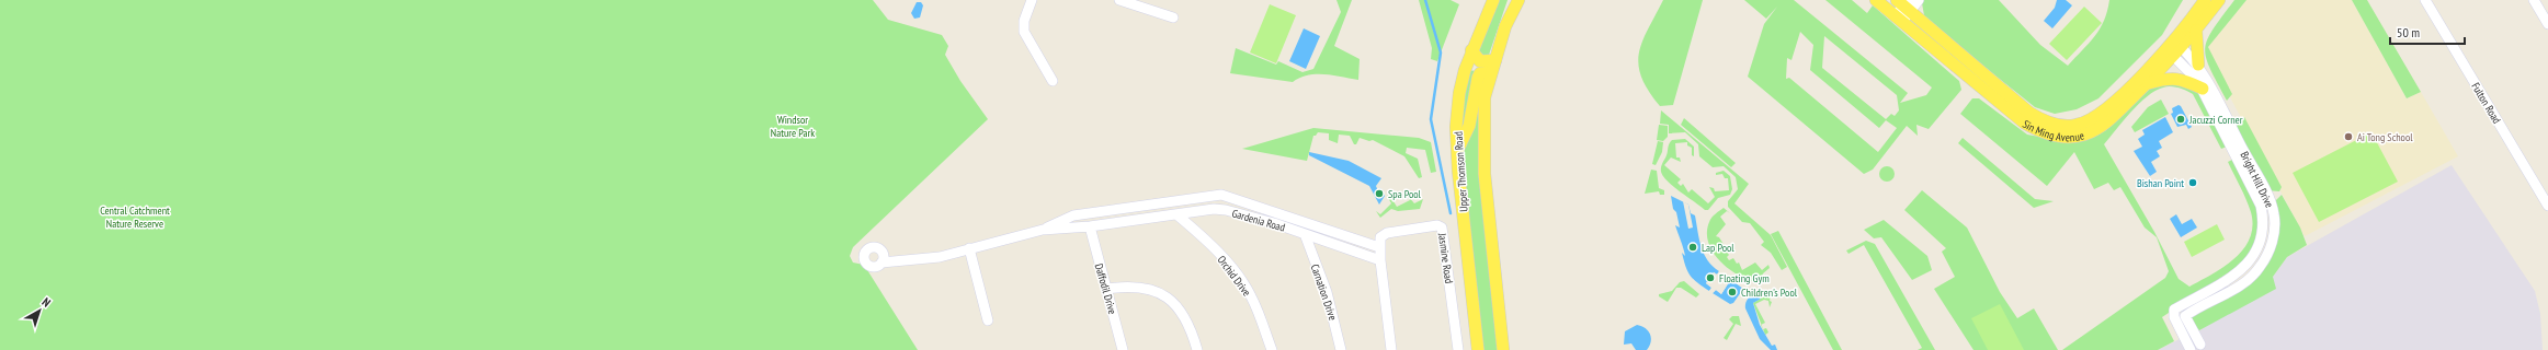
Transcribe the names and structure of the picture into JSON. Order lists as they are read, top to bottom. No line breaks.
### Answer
{"streets":{"main road":["Sin Ming Avenue","Upper Thomson Road"],"street":["Fulton Road","Bright Hill Drive","Gardenia Road","Jasmine Road","Orchid Drive","Daffodil Drive","Carnation Drive"]},"crossings":[["Sin Ming Avenue","Bright Hill Drive"],["Gardenia Road","Jasmine Road"],["Gardenia Road","Orchid Drive"],["Gardenia Road","Daffodil Drive"],["Gardenia Road","Carnation Drive"]],"parks":["Windsor Nature Park","Central Catchment Nature Reserve"],"places":["Jacuzzi Corner","Ai Tong School","Bishan Point","Spa Pool","Lap Pool","Floating Gym","Children's Pool"],"scale_bar":"50 m","north":"top right"}
